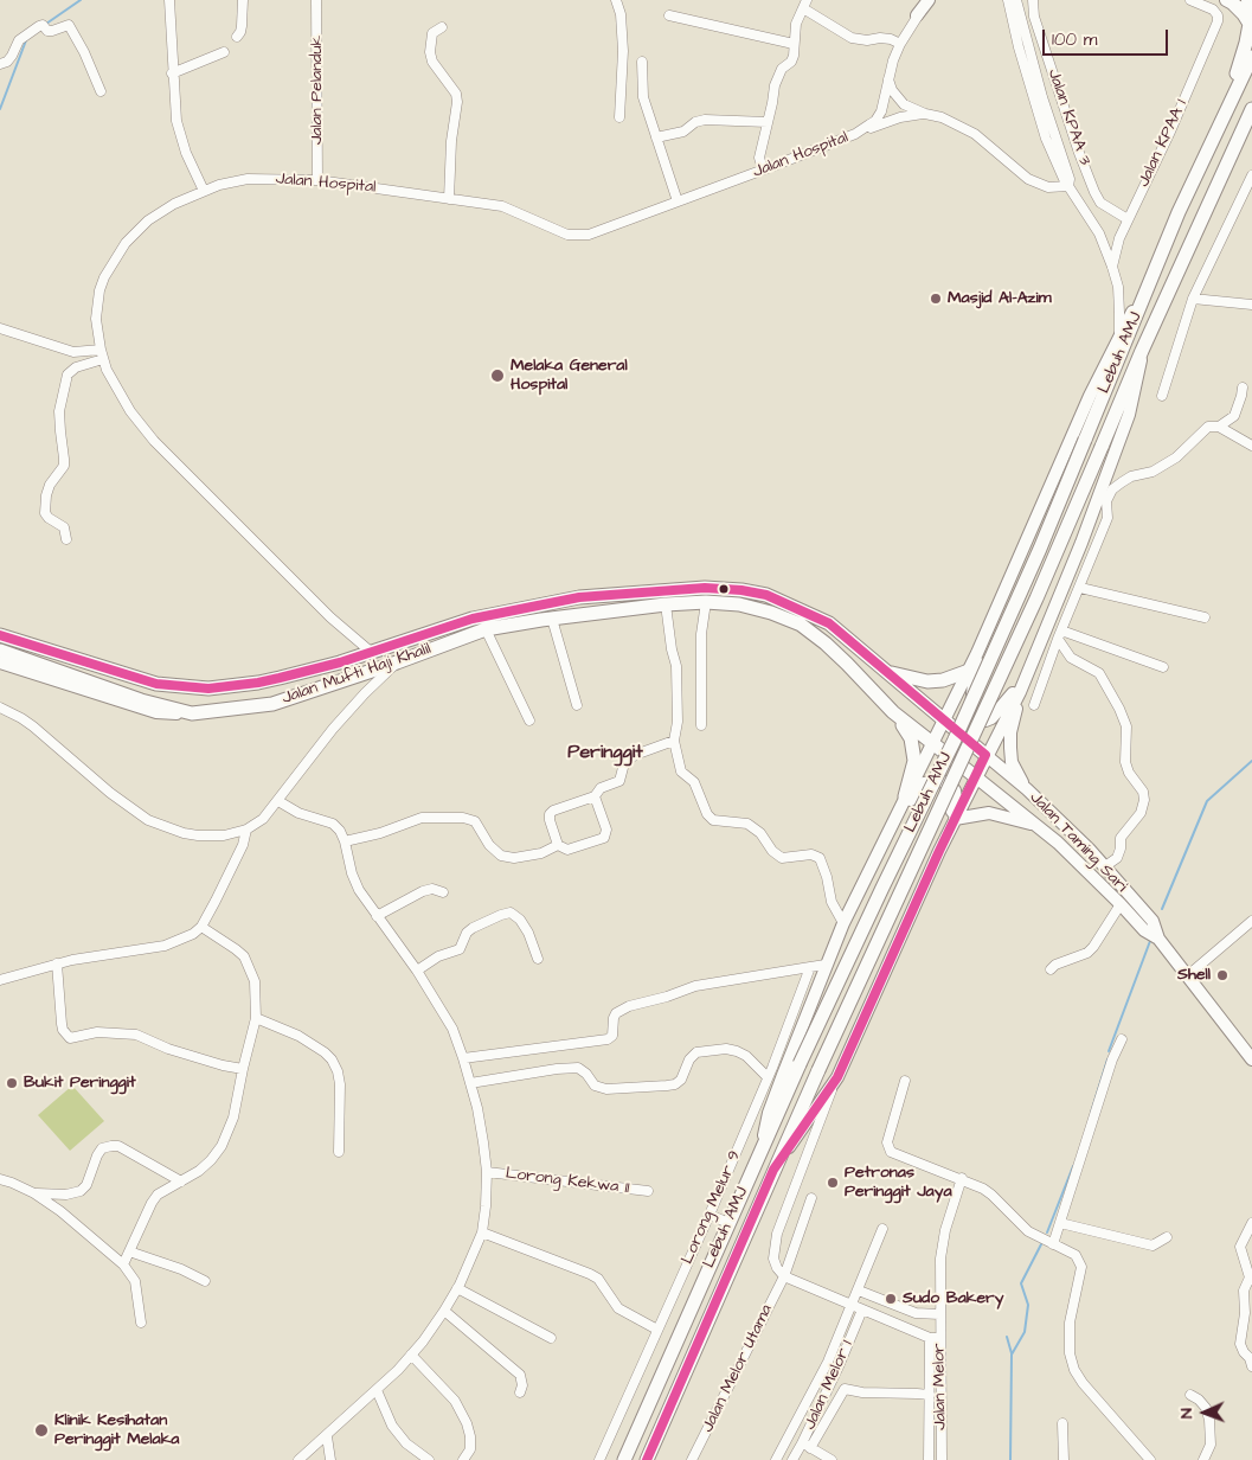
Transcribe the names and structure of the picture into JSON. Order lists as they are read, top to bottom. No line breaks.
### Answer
{"streets":{"highway":["Lebuh AMJ","Jalan Mufti Haji Khalil"],"main road":["Jalan Taming Sari"],"street":["Jalan Pelanduk","Jalan KPAA 3","Jalan KPAA 1","Jalan Hospital","Lorong Kekwa 11","Lorong Melur 9","Jalan Melor Utama","Jalan Melor 1","Jalan Melor"]},"crossings":[["Jalan Pelanduk","Jalan Hospital"],["Jalan KPAA 3","Jalan KPAA 1"],["Jalan Hospital","Jalan Mufti Haji Khalil"],["Jalan Mufti Haji Khalil","Jalan Taming Sari"]],"districts":["Peringgit"],"places":["Masjid Al-Azim","Melaka General Hospital","Shell","Bukit Peringgit","Petronas Peringgit Jaya","Sudo Bakery","Klinik Kesihatan Peringgit Melaka"],"scale_bar":"100 m","north":"left"}
